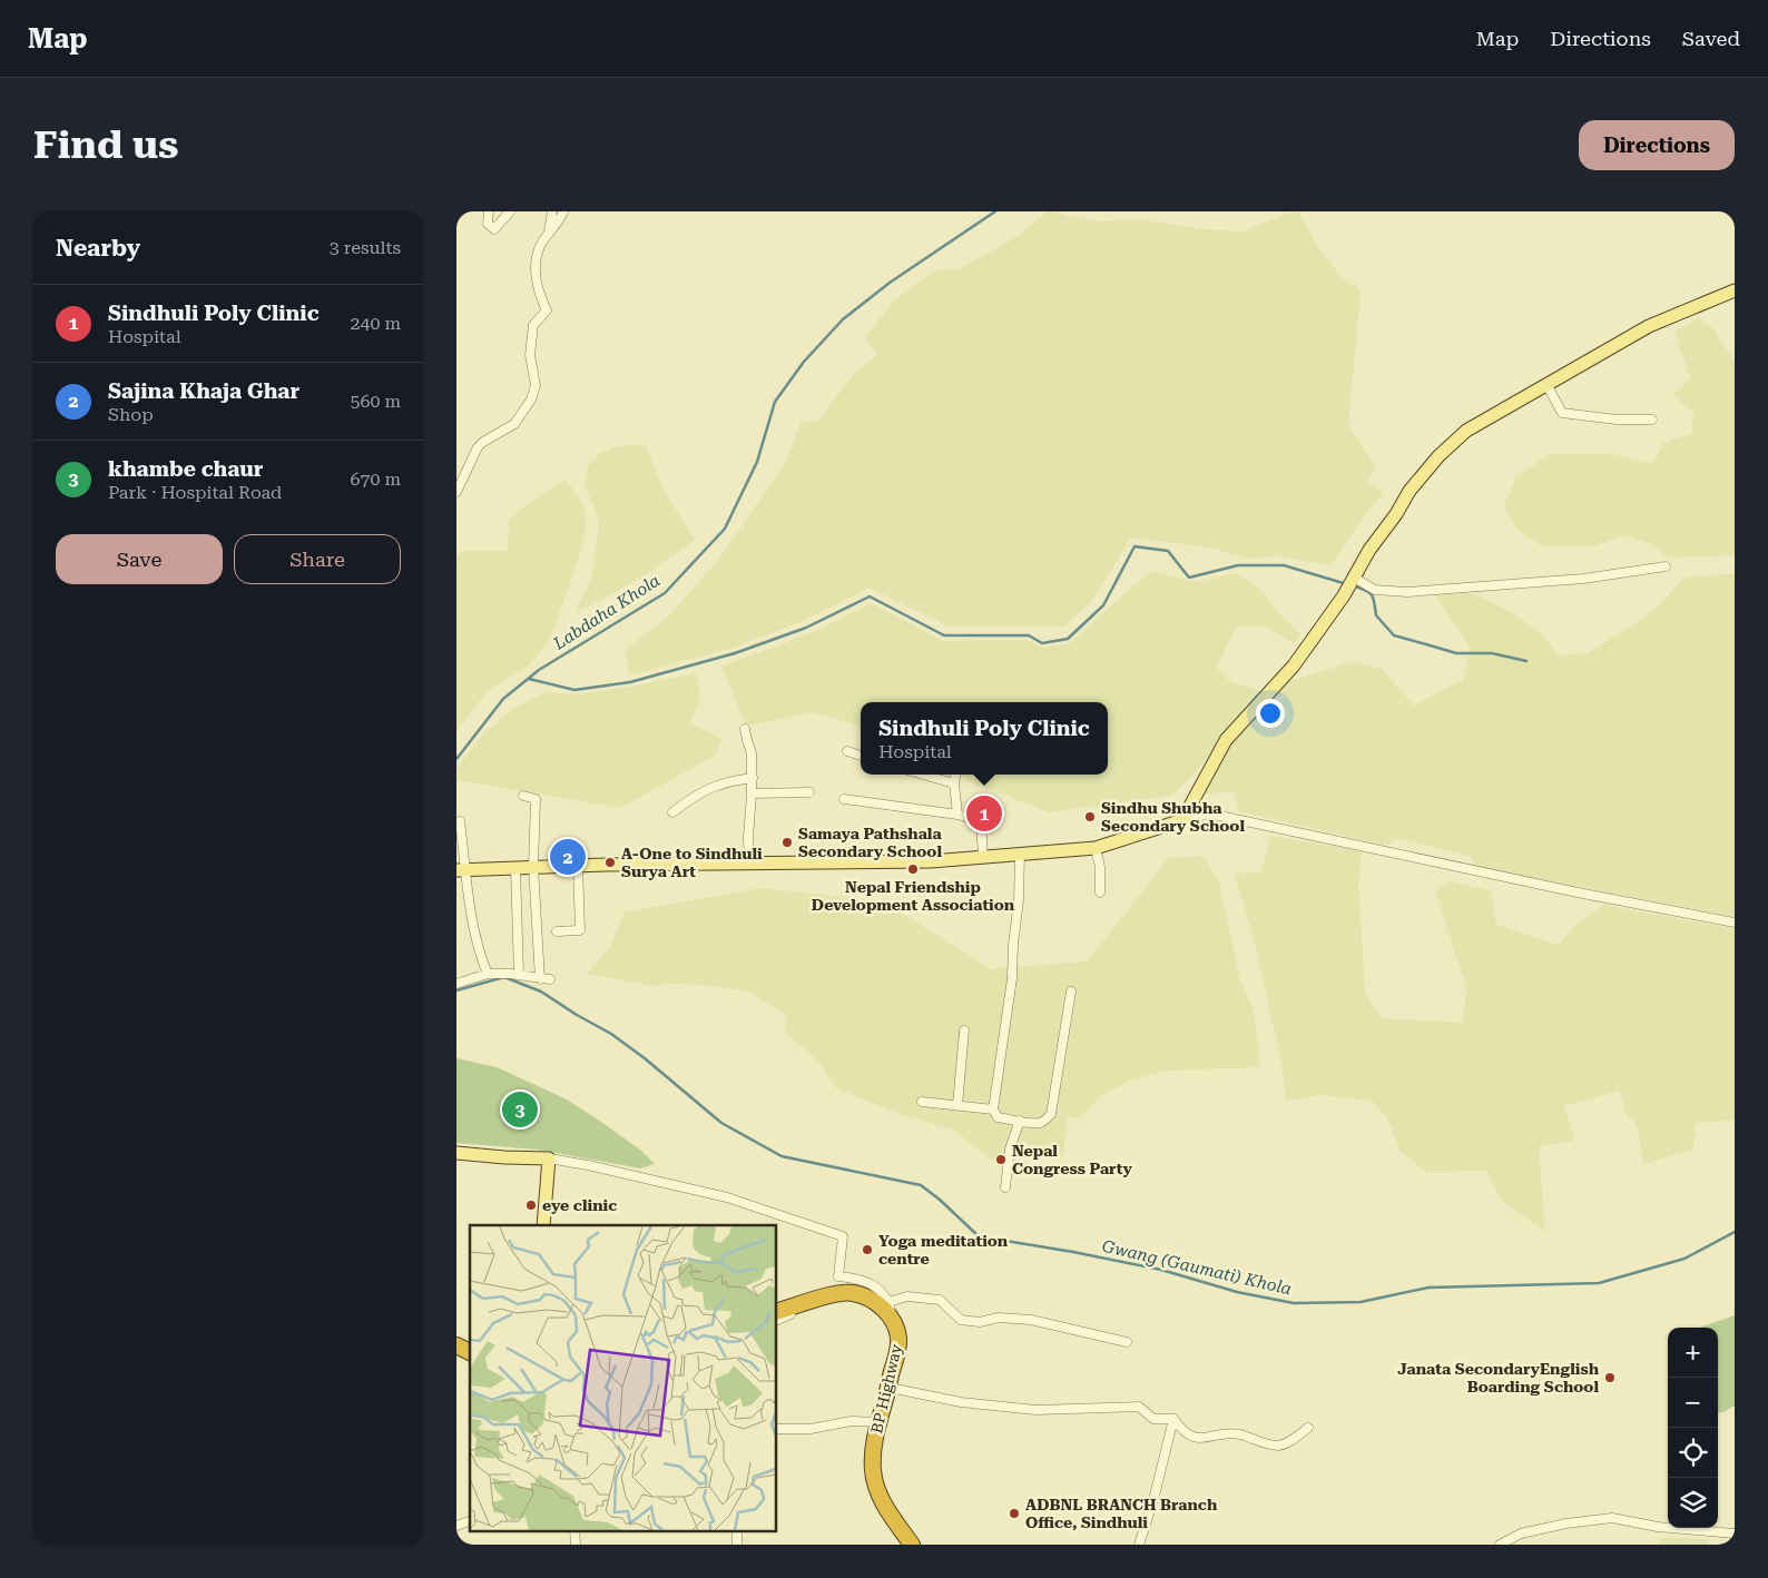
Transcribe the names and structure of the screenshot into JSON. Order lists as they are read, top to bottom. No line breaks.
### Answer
{"streets":{"highway":["BP Highway"]},"water":["Labdaha Khola","Gwang (Gaumati) Khola"],"places":["Sindhu Shubha Secondary School","Samaya Pathshala Secondary School","A-One to Sindhuli Surya Art","Nepal Friendship Development Association","Nepal Congress Party","eye clinic","Yoga meditation centre","Janata SecondaryEnglish Boarding School","ADBNL BRANCH Branch Office, Sindhuli"],"page":{"header":"Map","nav":["Map","Directions","Saved"],"buttons":["Directions",["Save","Share"]],"title":"Find us","heading":["Nearby","3 results"],"list":[{"mark":"1","name":"Sindhuli Poly Clinic","note":"Hospital","value":"240 m"},{"mark":"2","name":"Sajina Khaja Ghar","note":"Shop","value":"560 m"},{"mark":"3","name":"khambe chaur","note":"Park · Hospital Road","value":"670 m"}],"popup":["Sindhuli Poly Clinic","Hospital"],"pins":["1","2","3"],"map_buttons":["+","−"]}}
